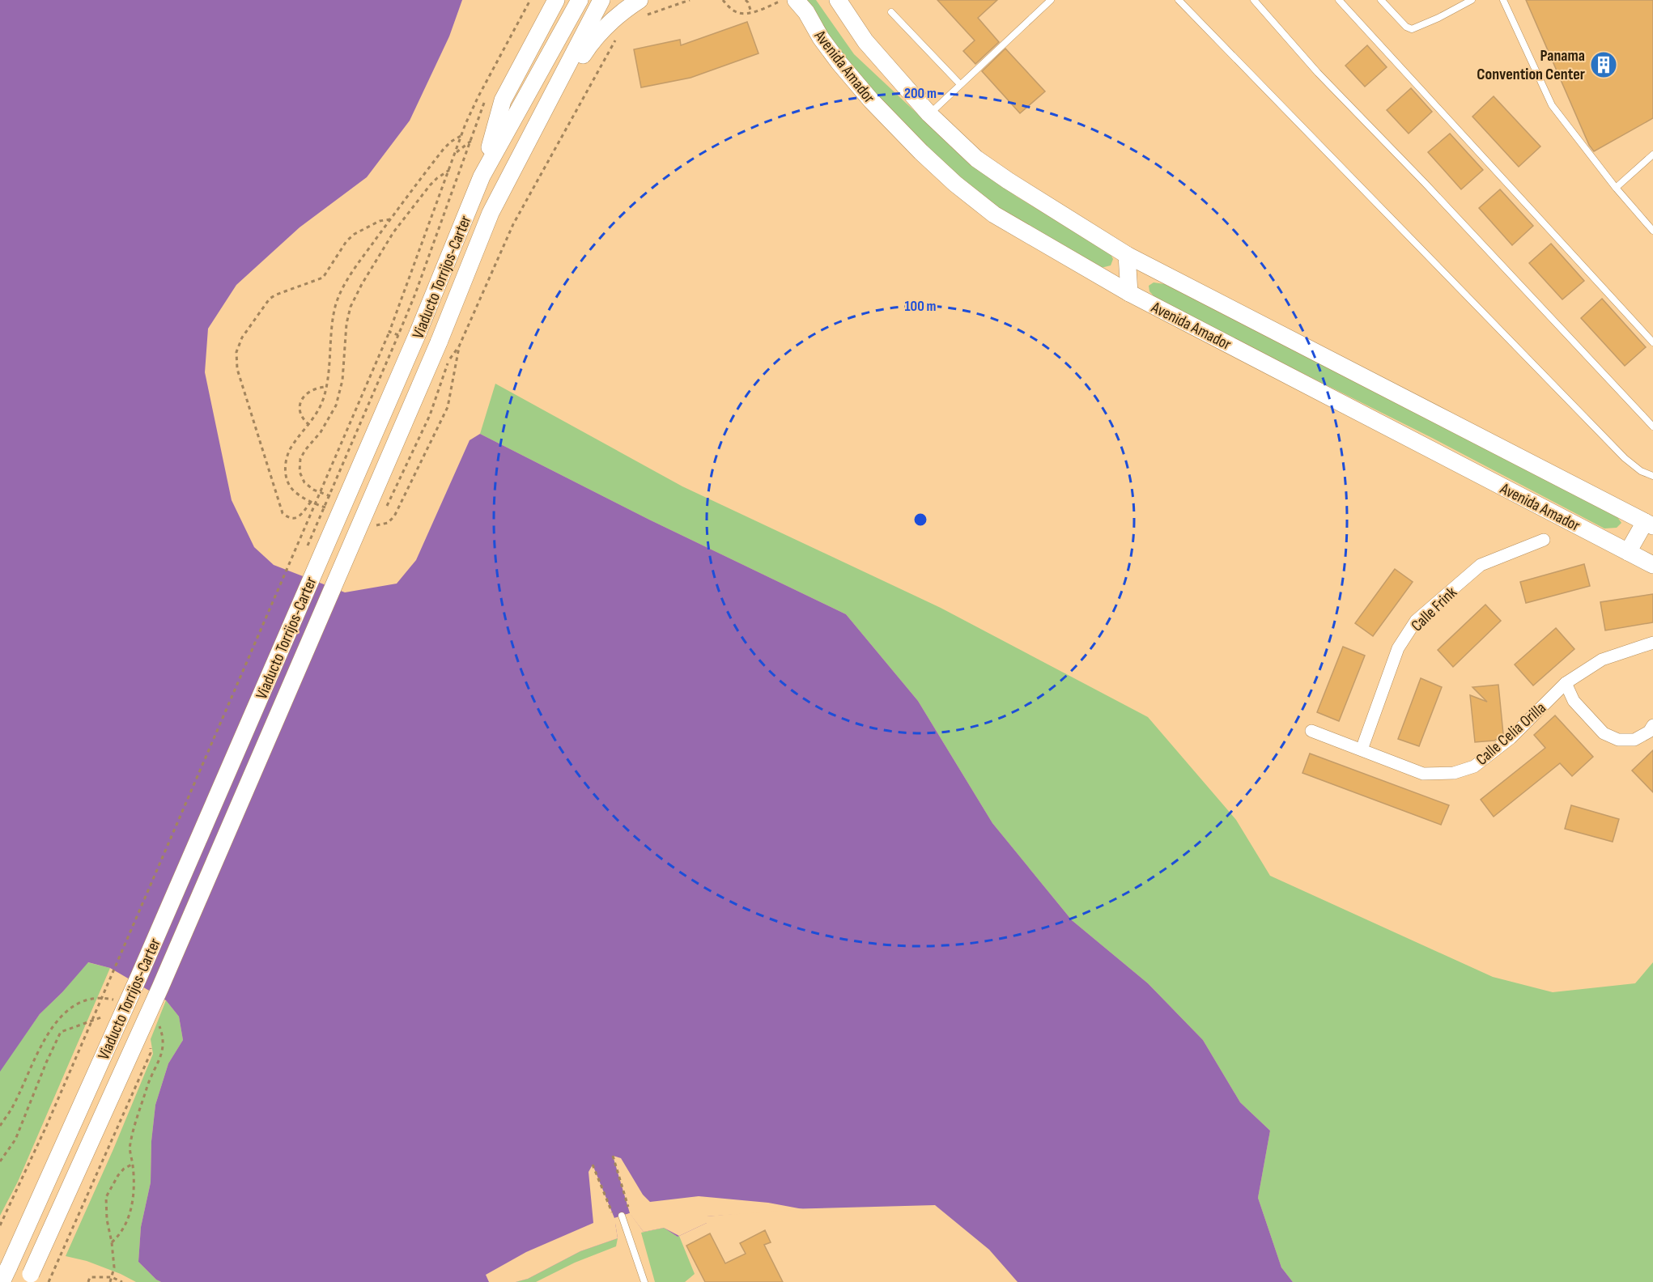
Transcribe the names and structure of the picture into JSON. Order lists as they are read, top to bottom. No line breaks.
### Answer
{"streets":{"main road":["Avenida Amador","Viaducto Torrijos-Carter"],"street":["Calle Frink","Calle Celia Orilla"]},"crossings":[["Calle Frink","Calle Celia Orilla"]],"places":{"building":["Panama Convention Center"]},"rings":["200 m","100 m"]}
